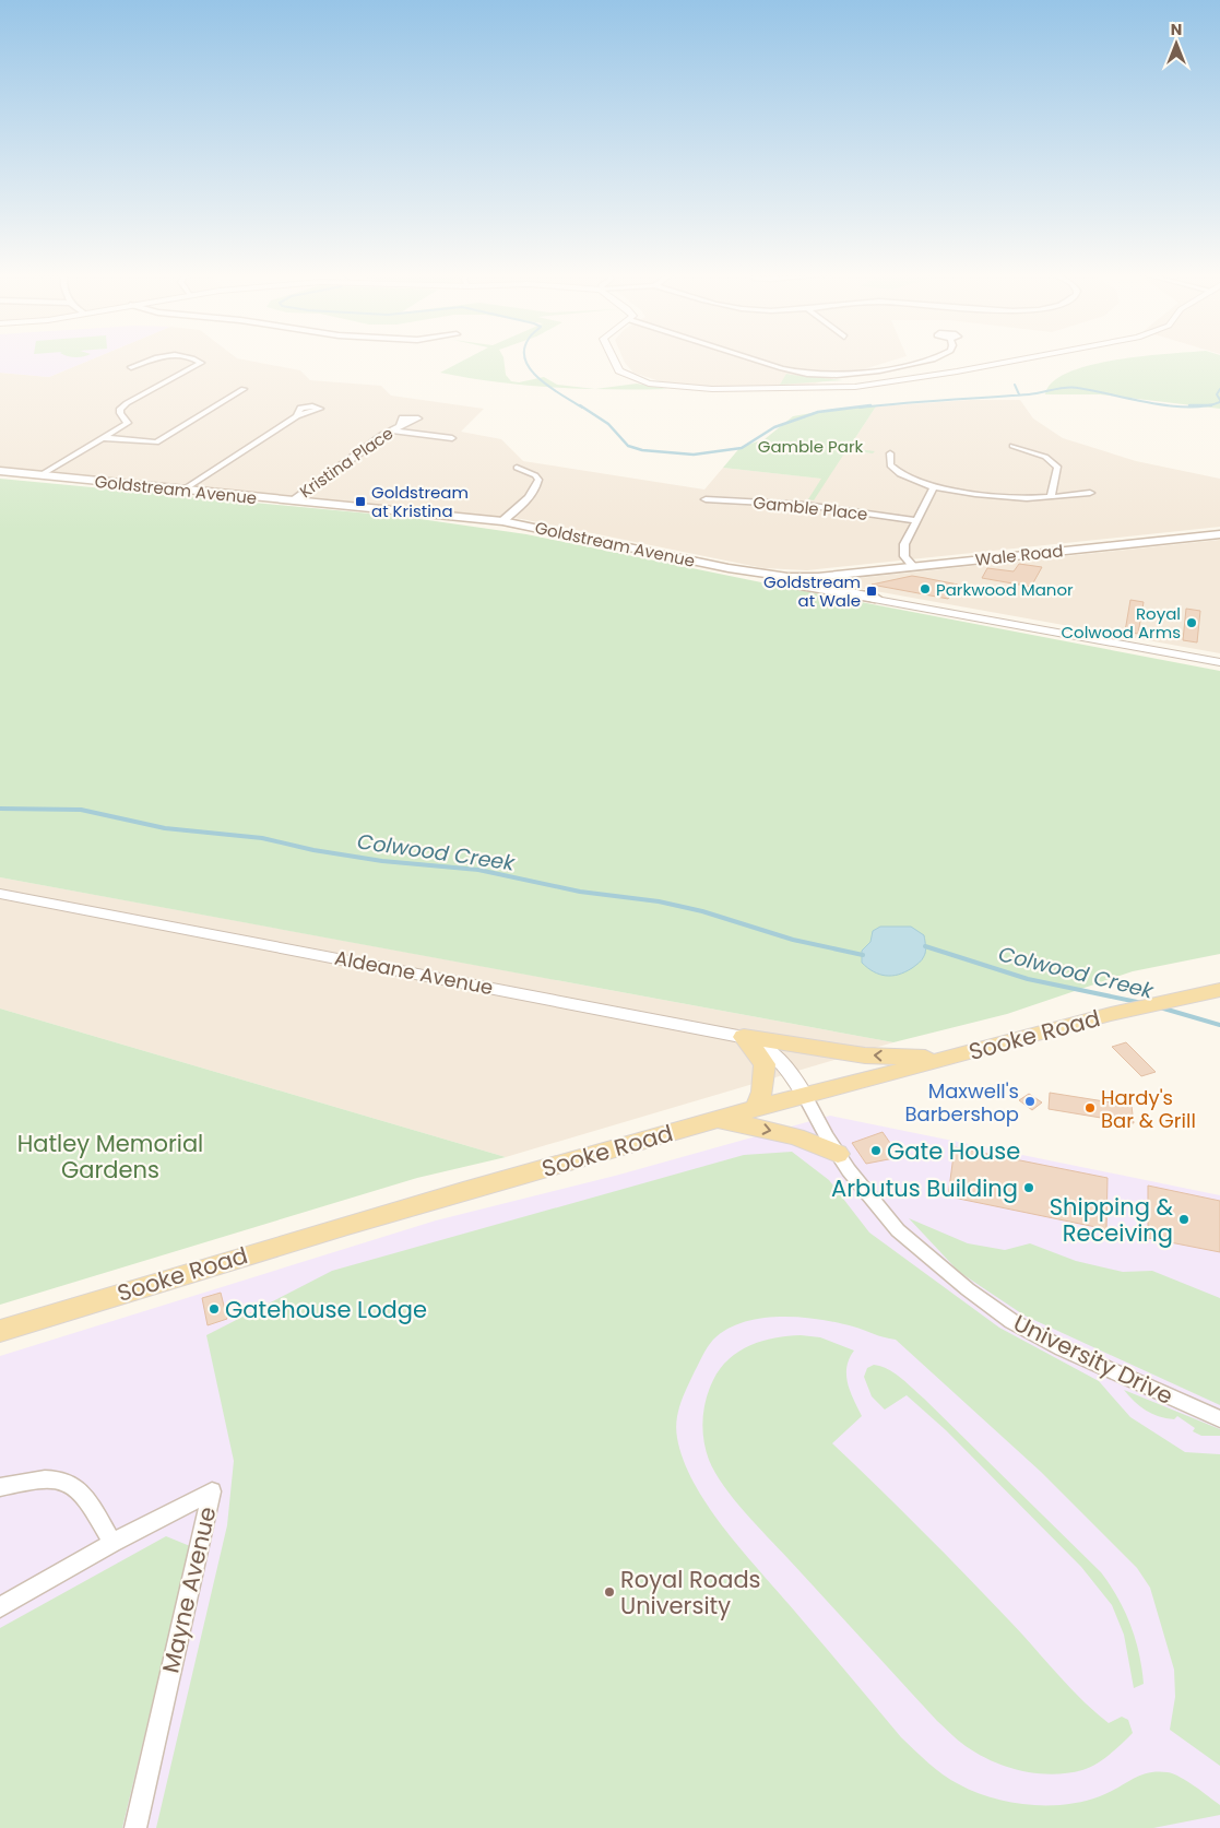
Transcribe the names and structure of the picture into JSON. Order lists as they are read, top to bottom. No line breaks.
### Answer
{"streets":{"main road":["Goldstream Avenue","Wale Road","Sooke Road"],"street":["Kristina Place","Gamble Place","Aldeane Avenue","University Drive","Mayne Avenue"]},"crossings":[["Kristina Place","Goldstream Avenue"],["Goldstream Avenue","Wale Road"],["Aldeane Avenue","Sooke Road"],["Aldeane Avenue","University Drive"],["Sooke Road","University Drive"]],"water":["Colwood Creek"],"parks":["Gamble Park","Hatley Memorial Gardens"],"places":{"transit":["Goldstream at Kristina","Goldstream at Wale"],"other":["Parkwood Manor","Royal Colwood Arms","Maxwell's Barbershop","Hardy's Bar & Grill","Gate House","Arbutus Building","Shipping & Receiving","Gatehouse Lodge","Royal Roads University"]},"north":"top"}
